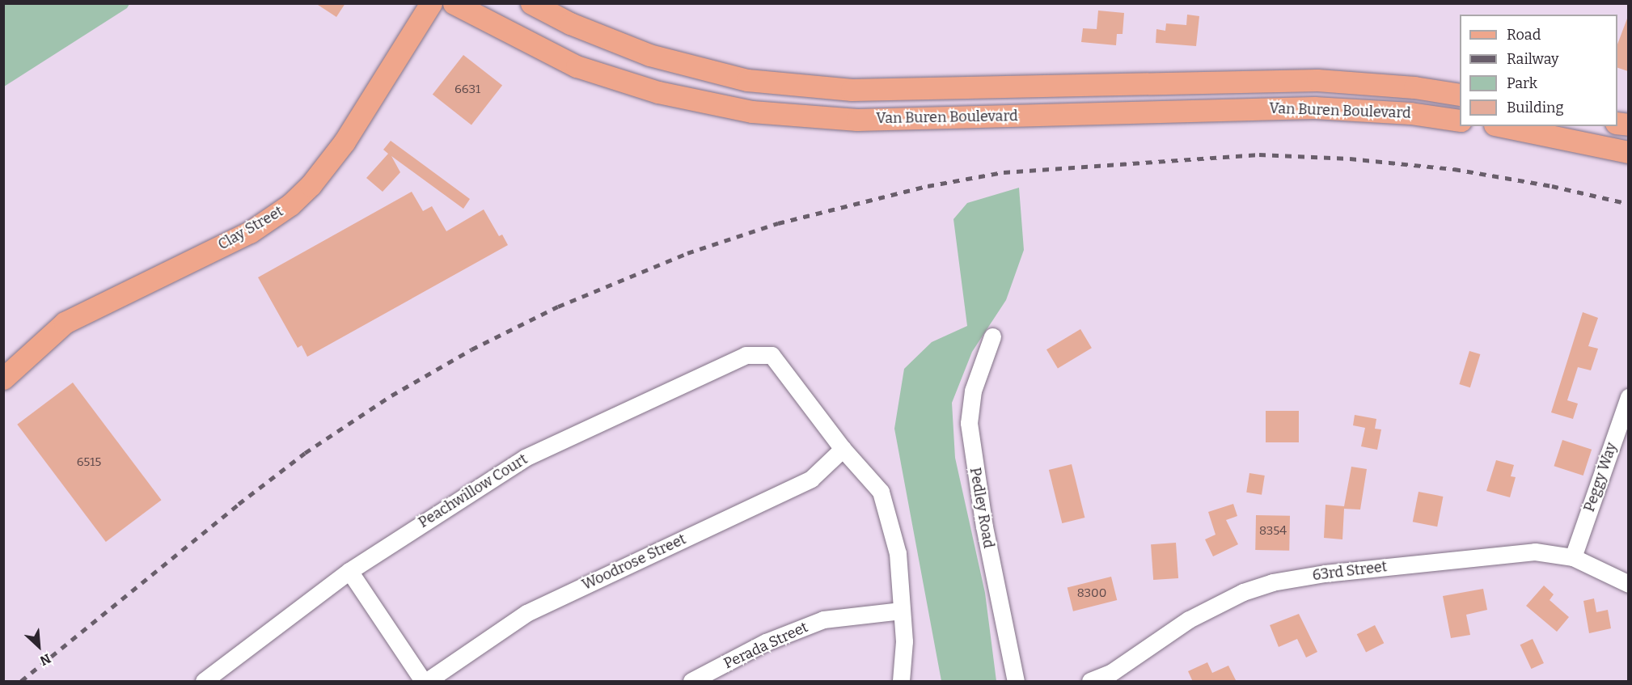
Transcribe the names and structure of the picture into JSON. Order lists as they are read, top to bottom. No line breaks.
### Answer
{"streets":{"main road":["Van Buren Boulevard","Clay Street"],"street":["Peggy Way","Peachwillow Court","Pedley Road","Woodrose Street","63rd Street","Perada Street"]},"crossings":[["Peggy Way","63rd Street"],["Peachwillow Court","Woodrose Street"]],"house_numbers":["6631","6515","8354","8300"],"legend":["Road","Railway","Park","Building"],"north":"bottom right"}
